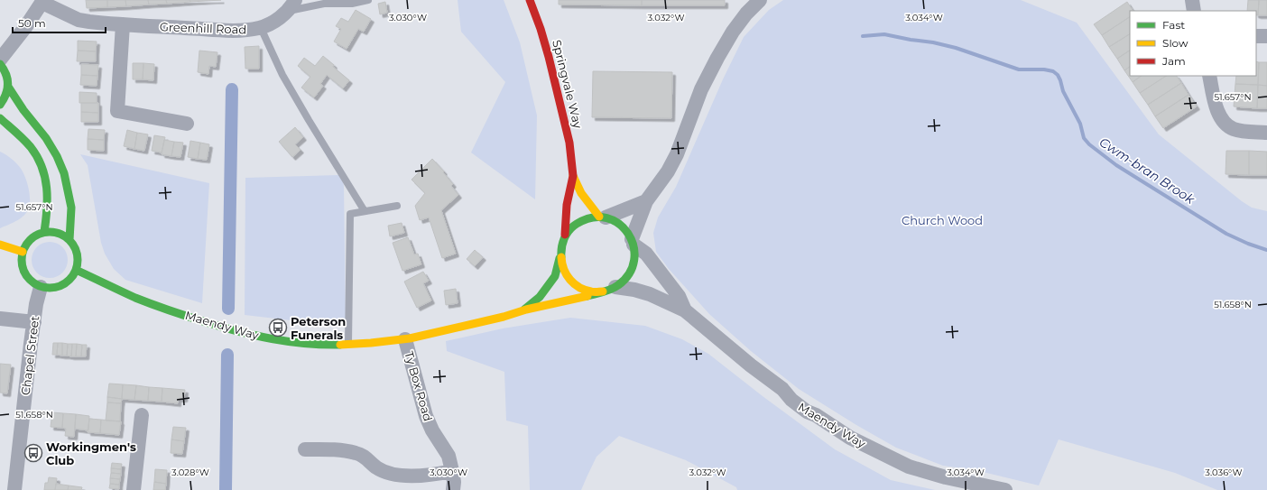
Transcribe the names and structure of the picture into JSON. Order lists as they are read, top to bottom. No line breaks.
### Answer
{"streets":{"street":["Greenhill Road","Springvale Way","Maendy Way","Chapel Street","Ty Box Road"]},"crossings":[["Springvale Way","Maendy Way"],["Maendy Way","Chapel Street"],["Maendy Way","Ty Box Road"]],"water":["Cwm-bran Brook"],"parks":["Church Wood"],"places":{"bus stop":["Peterson Funerals","Workingmen's Club"]},"legend":["Fast","Slow","Jam"],"scale_bar":"50 m","coordinates":["3.030°W","3.032°W","3.034°W","51.657°N","51.658°N","3.028°W","3.036°W"]}
